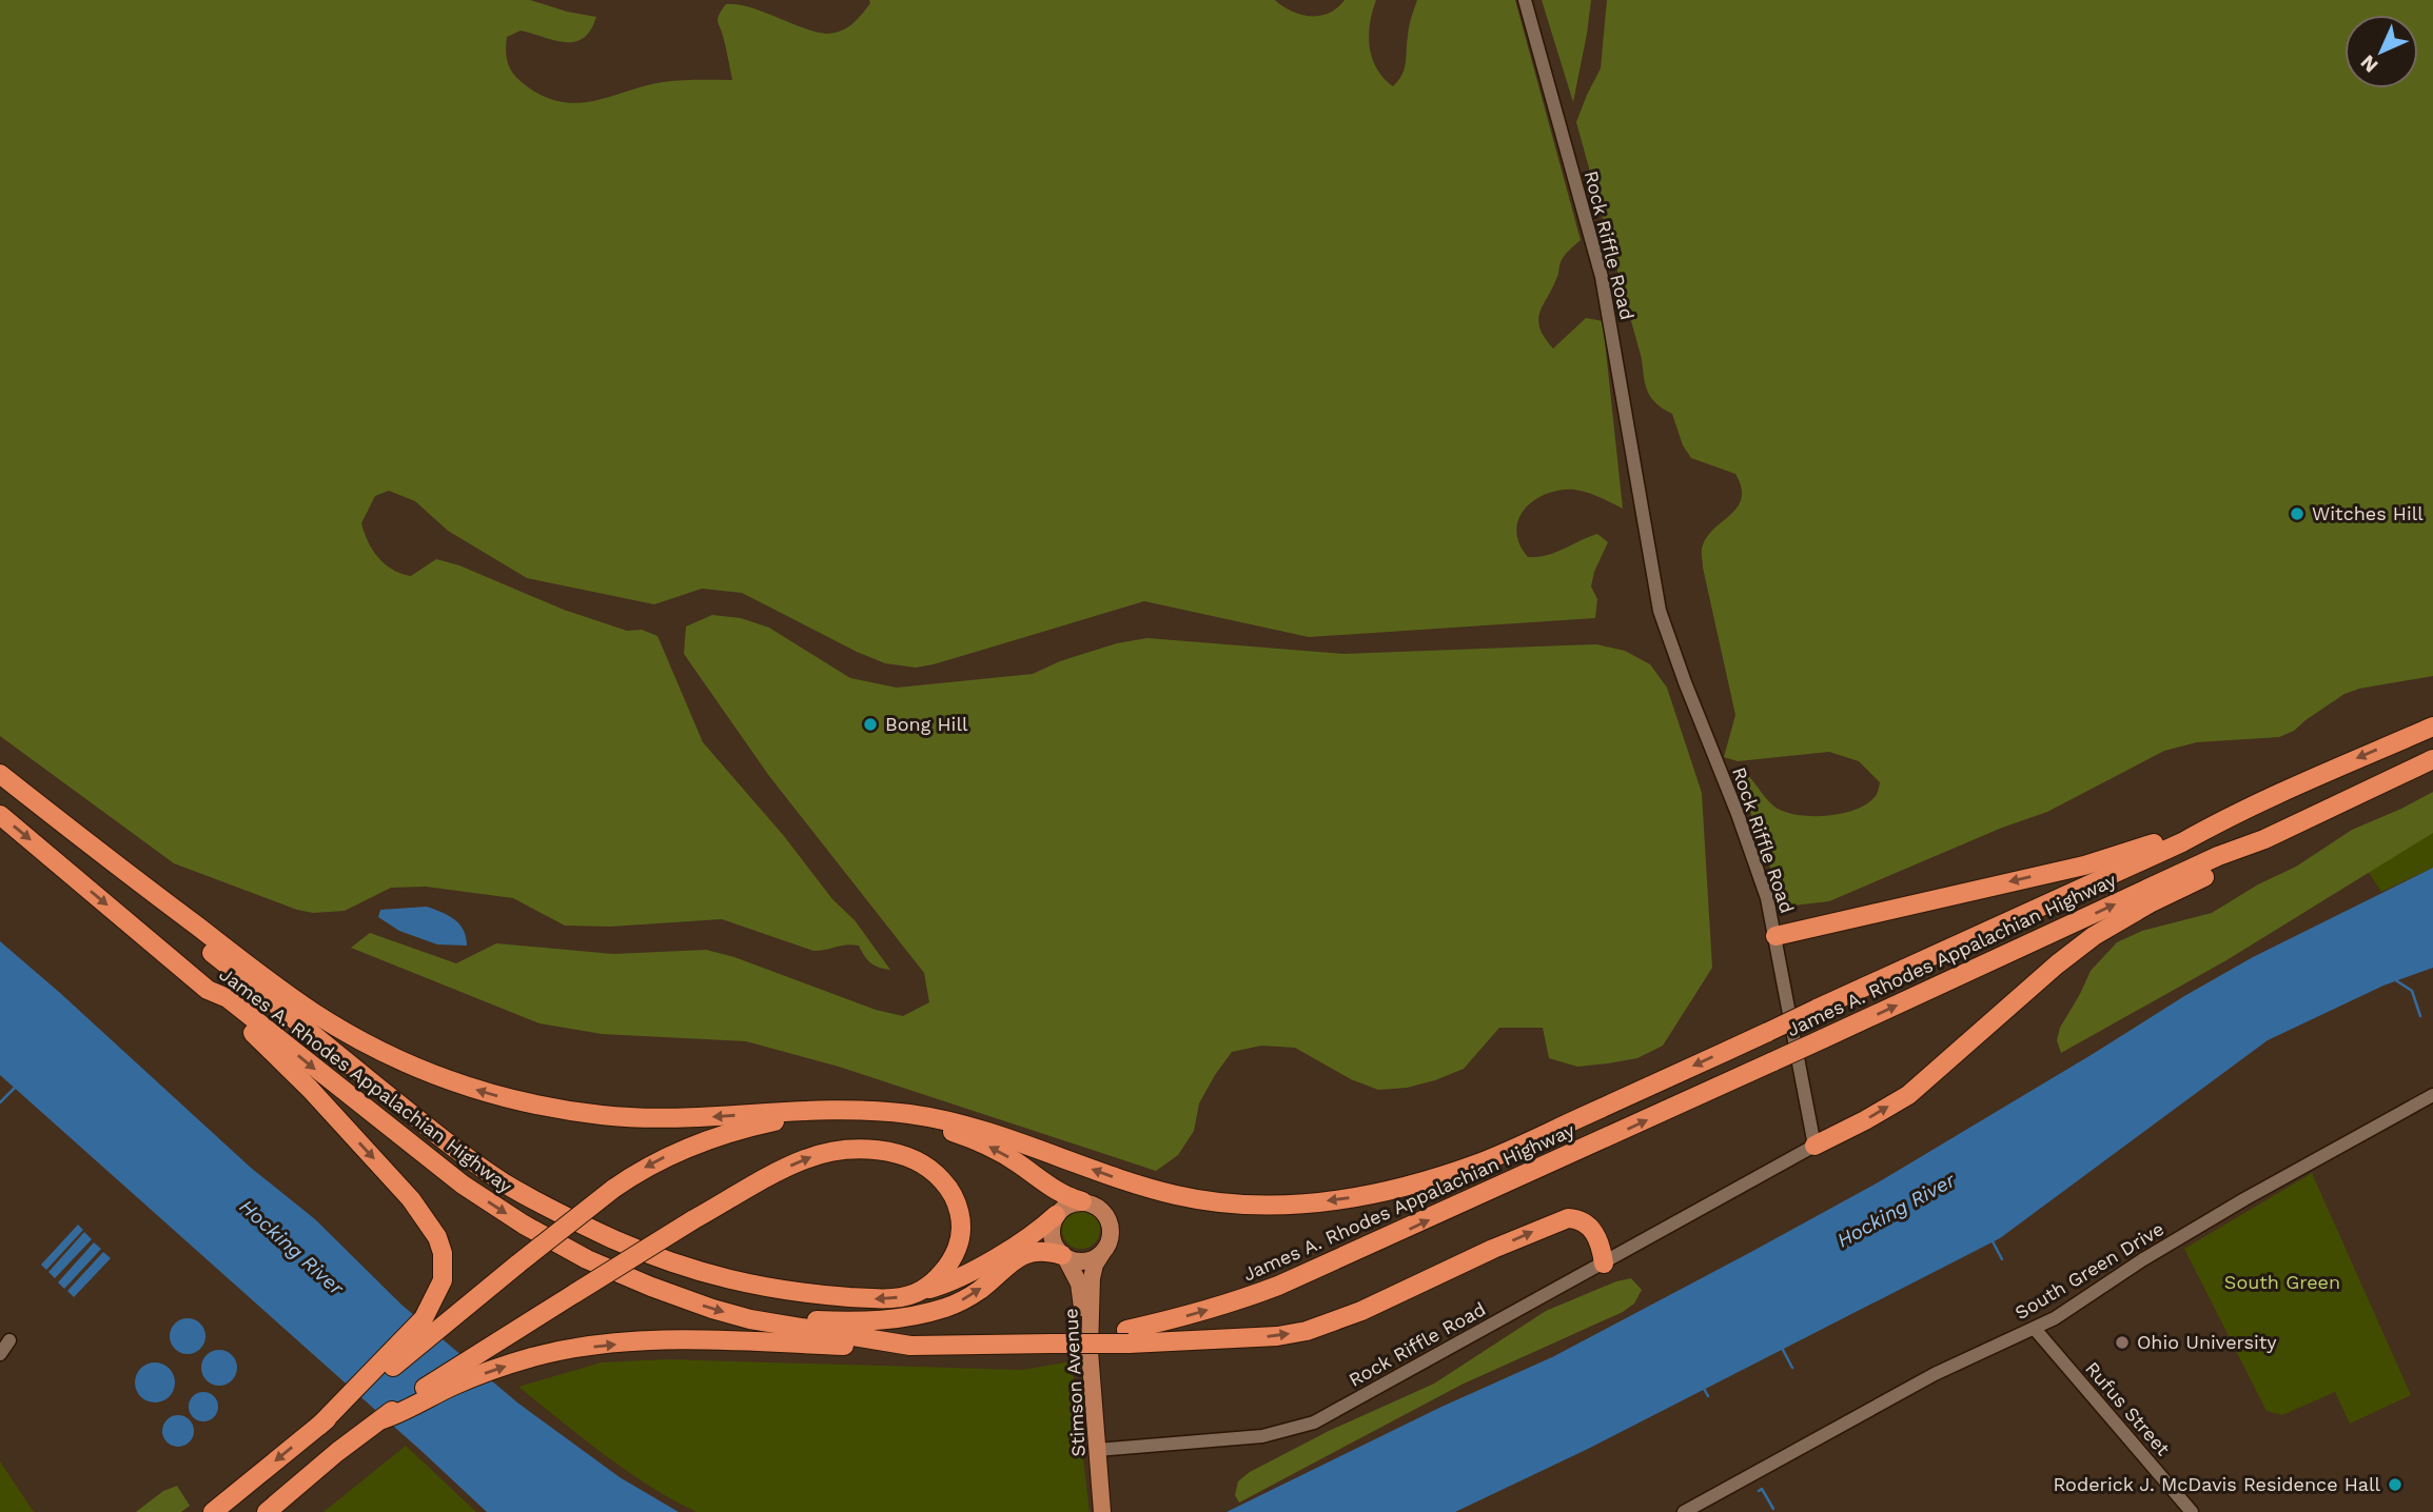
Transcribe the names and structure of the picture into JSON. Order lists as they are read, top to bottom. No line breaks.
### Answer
{"streets":{"highway":["James A. Rhodes Appalachian Highway"],"main road":["Stimson Avenue"],"street":["Rock Riffle Road","South Green Drive","Rufus Street"]},"crossings":[["Rock Riffle Road","Stimson Avenue"],["South Green Drive","Rufus Street"]],"water":["Hocking River"],"parks":["South Green"],"places":["Witches Hill","Bong Hill","Ohio University","Roderick J. McDavis Residence Hall"],"north":"bottom left"}
